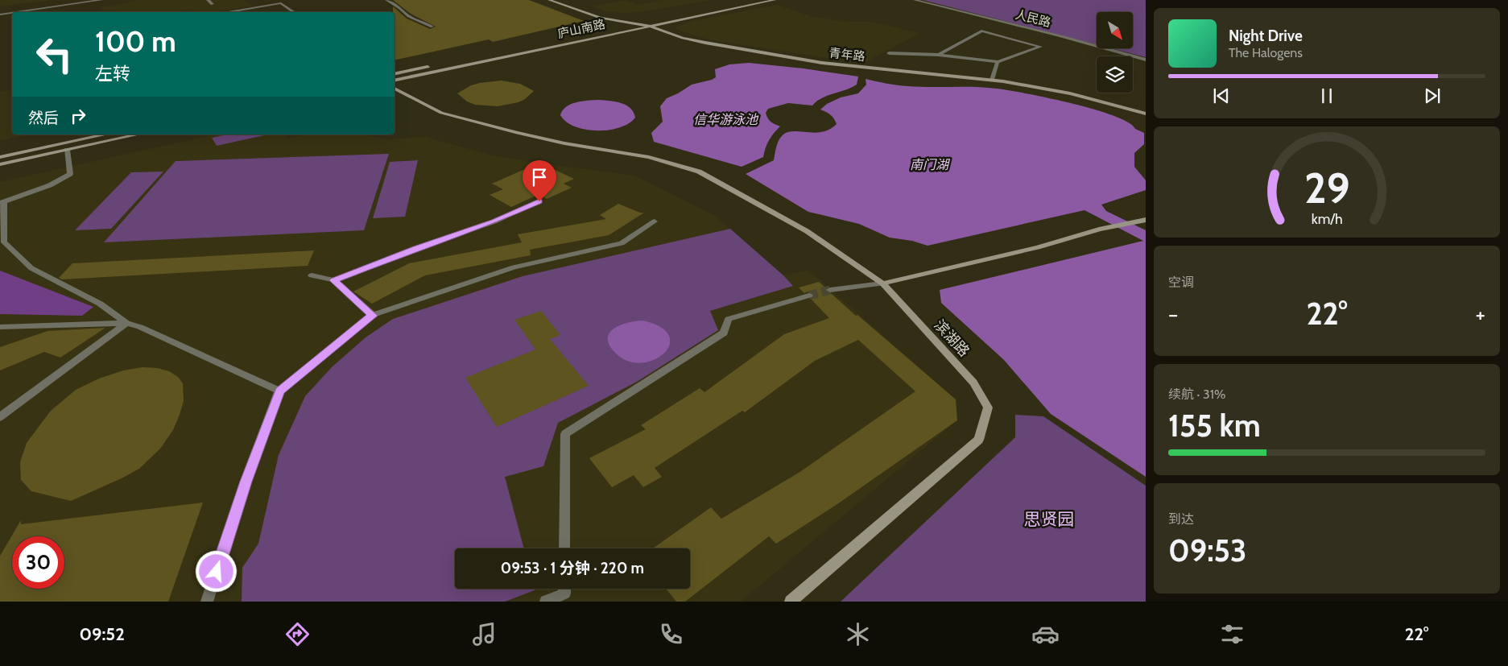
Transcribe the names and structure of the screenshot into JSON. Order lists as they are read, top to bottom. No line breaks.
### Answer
{"streets":{"street":["人民路","庐山南路","青年路","滨湖路"]},"crossings":[["庐山南路","青年路"]],"water":["信华游泳池","南门湖"],"parks":["思贤园"],"north":"bottom right","page":{"turn":["100 m","左转"],"song":["Night Drive","The Halogens"],"then":"然后","tile":["空调",["续航 · 31%","155 km"],["到达","09:53"]],"heat":["−","22°","+"],"limit":"30","trip":"09:53 · 1 分钟 · 220 m","tabs":["09:52","22°"],"gauge":["29","km/h"]}}
